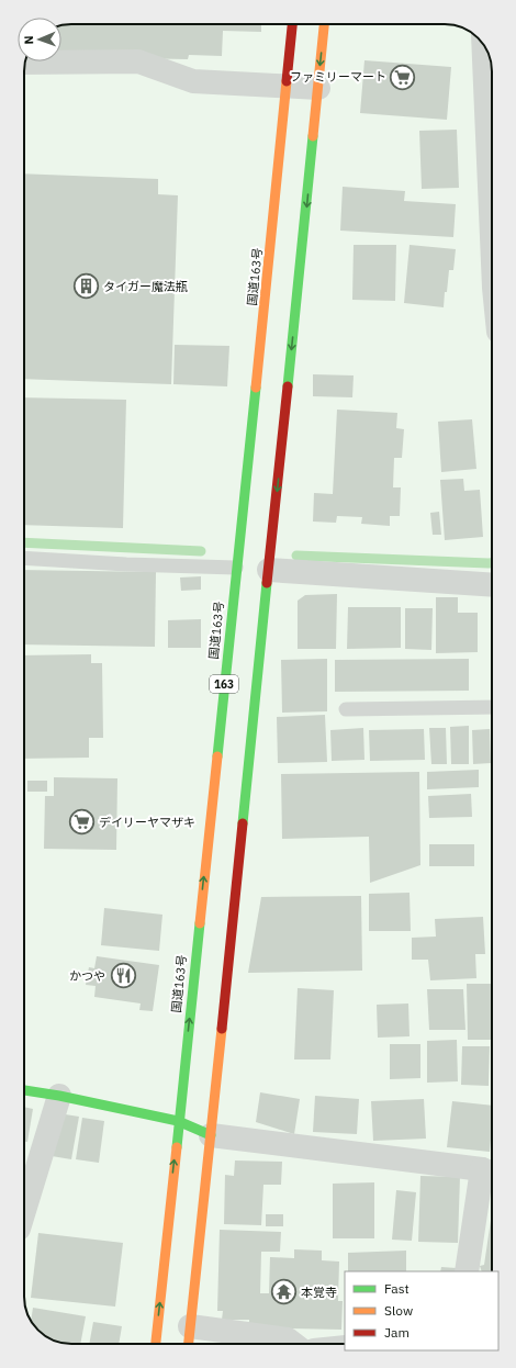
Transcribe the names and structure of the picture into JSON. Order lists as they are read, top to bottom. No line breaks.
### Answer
{"streets":{"main road":["国道163号","163"]},"places":{"supermarket":["ファミリーマート","デイリーヤマザキ"],"building":["タイガー魔法瓶"],"restaurant":["かつや"],"temple":["本覚寺"]},"legend":["Fast","Slow","Jam"],"north":"left"}
